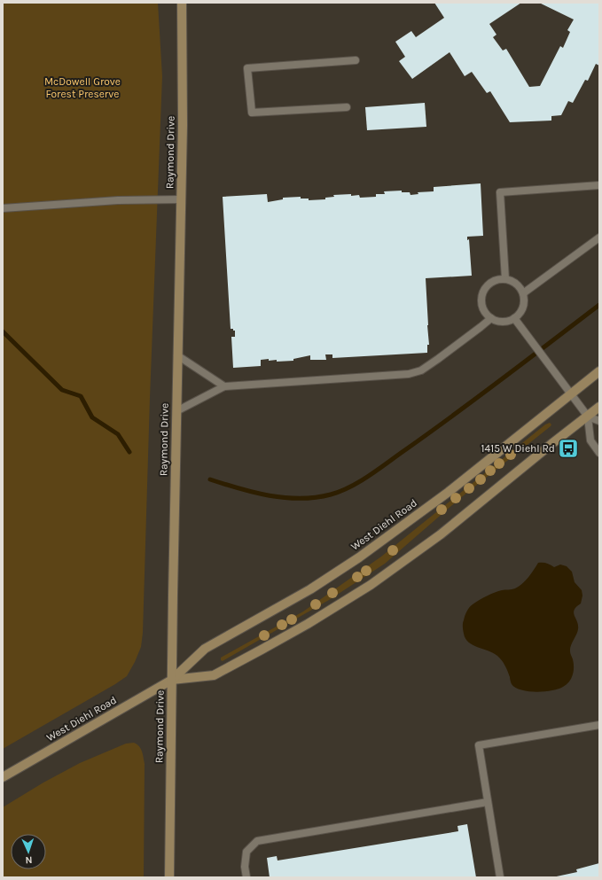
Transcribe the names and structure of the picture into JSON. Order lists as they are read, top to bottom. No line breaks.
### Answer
{"streets":{"street":["Raymond Drive","West Diehl Road"]},"crossings":[["Raymond Drive","West Diehl Road"]],"parks":["McDowell Grove Forest Preserve"],"places":{"bus stop":["1415 W Diehl Rd"]},"north":"bottom"}
